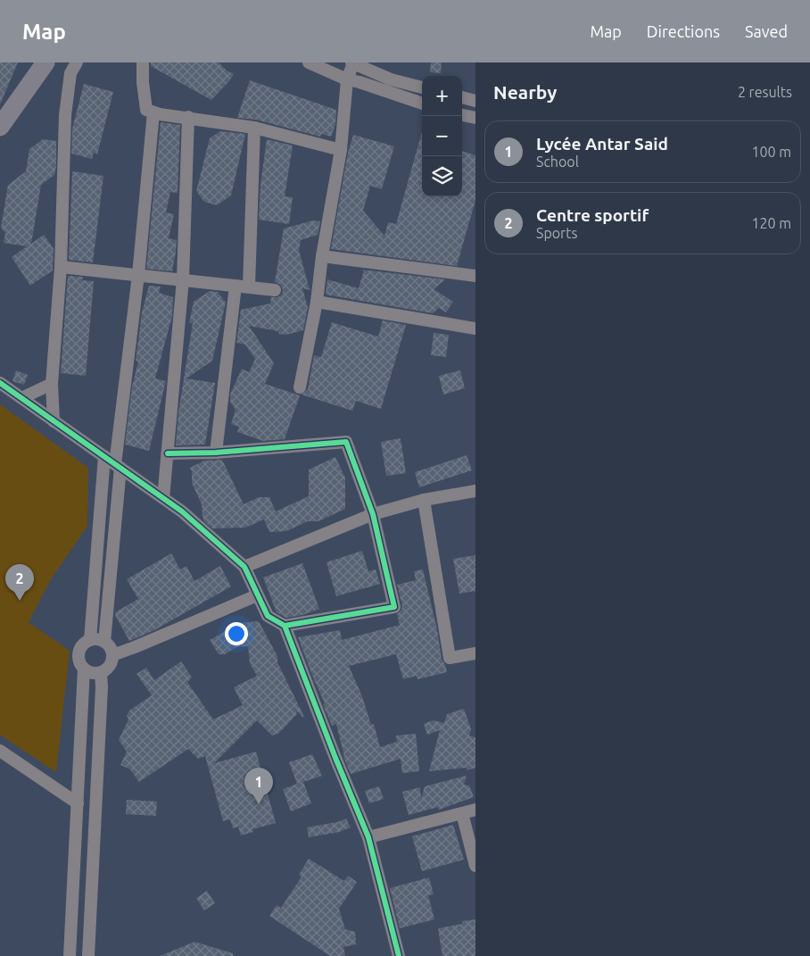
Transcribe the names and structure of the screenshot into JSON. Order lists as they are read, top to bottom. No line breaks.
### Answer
{"page":{"header":"Map","nav":["Map","Directions","Saved"],"heading":["Nearby","2 results"],"map_buttons":["+","−"],"list":[{"mark":"1","name":"Lycée Antar Said","note":"School","value":"100 m"},{"mark":"2","name":"Centre sportif","note":"Sports","value":"120 m"}],"pins":["2","1"]}}
